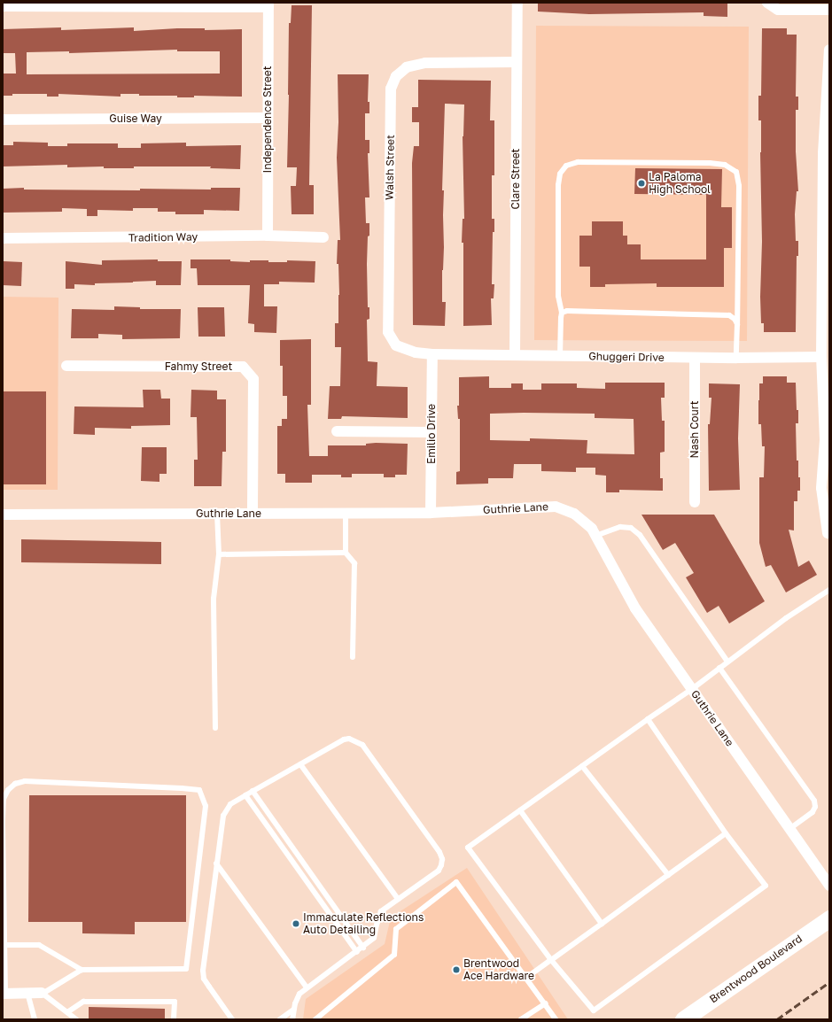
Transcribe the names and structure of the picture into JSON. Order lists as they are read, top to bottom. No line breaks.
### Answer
{"streets":{"main road":["Brentwood Boulevard"],"street":["Guise Way","Independence Street","Walsh Street","Clare Street","Tradition Way","Ghuggeri Drive","Fahmy Street","Nash Court","Emilio Drive","Guthrie Lane"]},"crossings":[["Guise Way","Independence Street"],["Independence Street","Tradition Way"],["Walsh Street","Clare Street"],["Walsh Street","Ghuggeri Drive"],["Walsh Street","Emilio Drive"],["Clare Street","Ghuggeri Drive"],["Ghuggeri Drive","Nash Court"],["Ghuggeri Drive","Emilio Drive"],["Fahmy Street","Guthrie Lane"],["Emilio Drive","Guthrie Lane"]],"places":["La Paloma High School","Immaculate Reflections Auto Detailing","Brentwood Ace Hardware"]}
